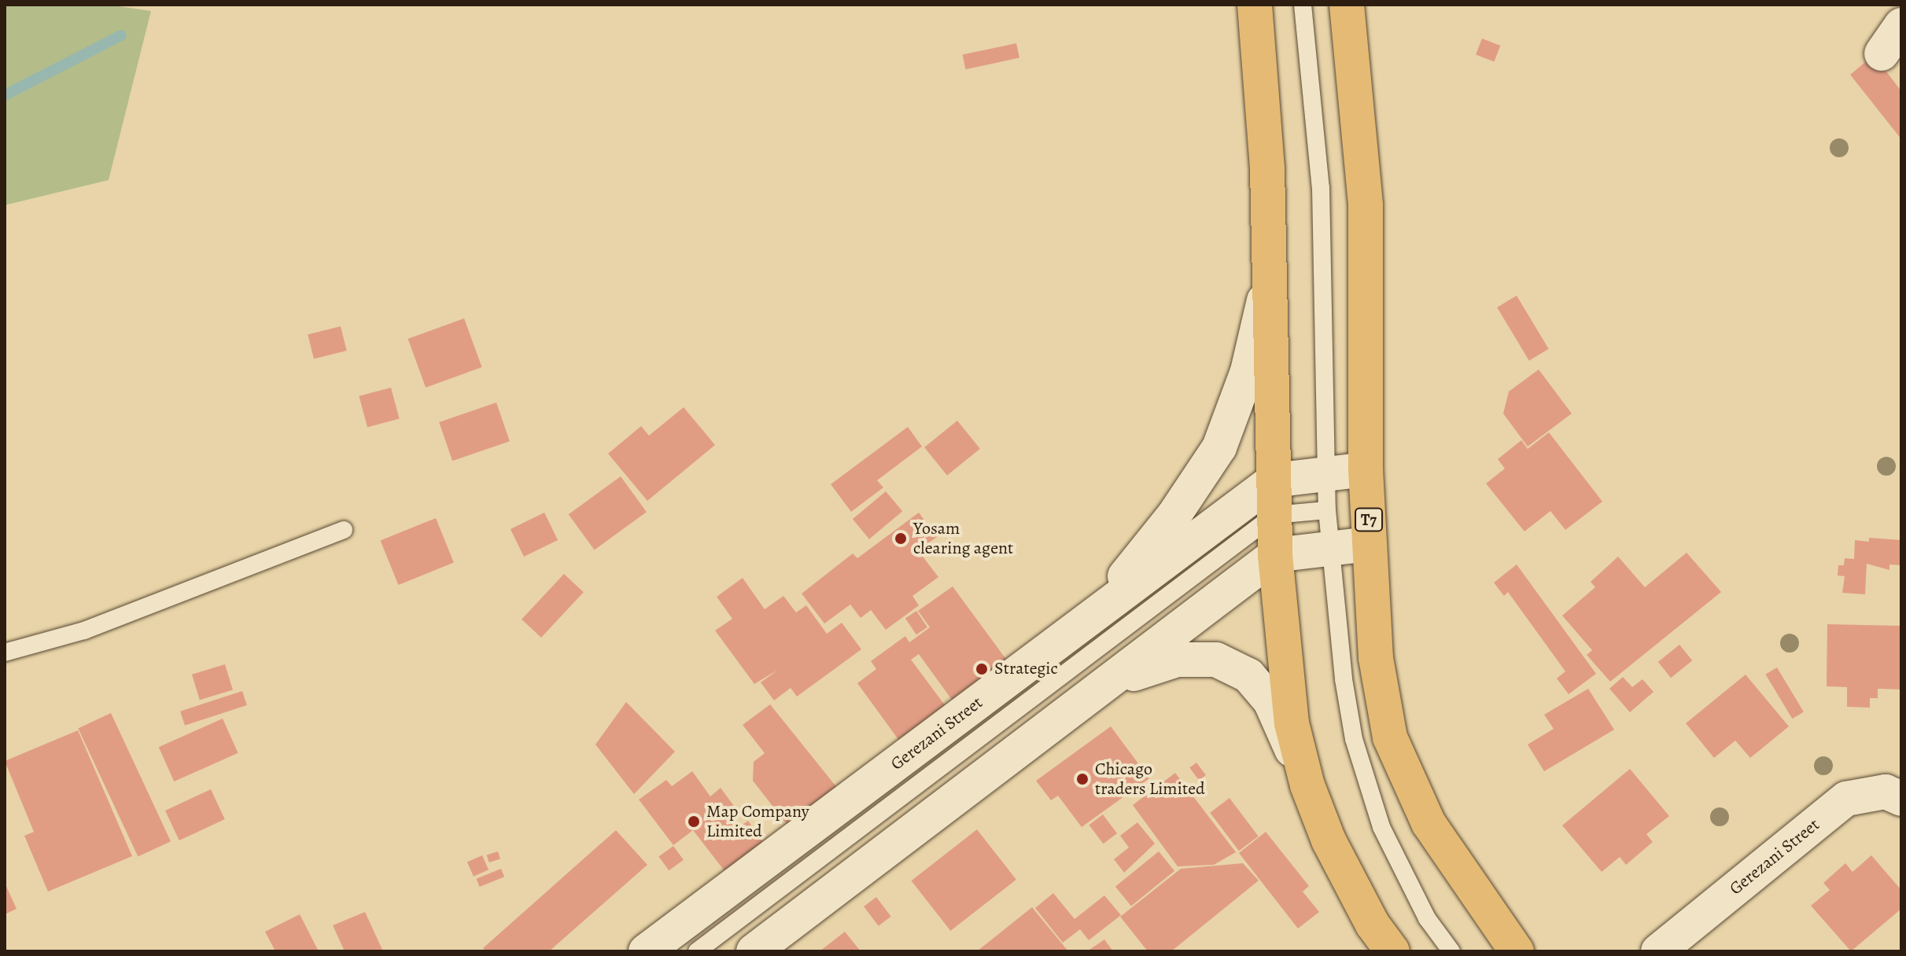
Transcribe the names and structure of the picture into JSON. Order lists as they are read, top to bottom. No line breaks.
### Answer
{"streets":{"highway":["T7"],"main road":["Gerezani Street"]},"places":["Yosam clearing agent","Strategic","Chicago traders Limited","Map Company Limited"]}
